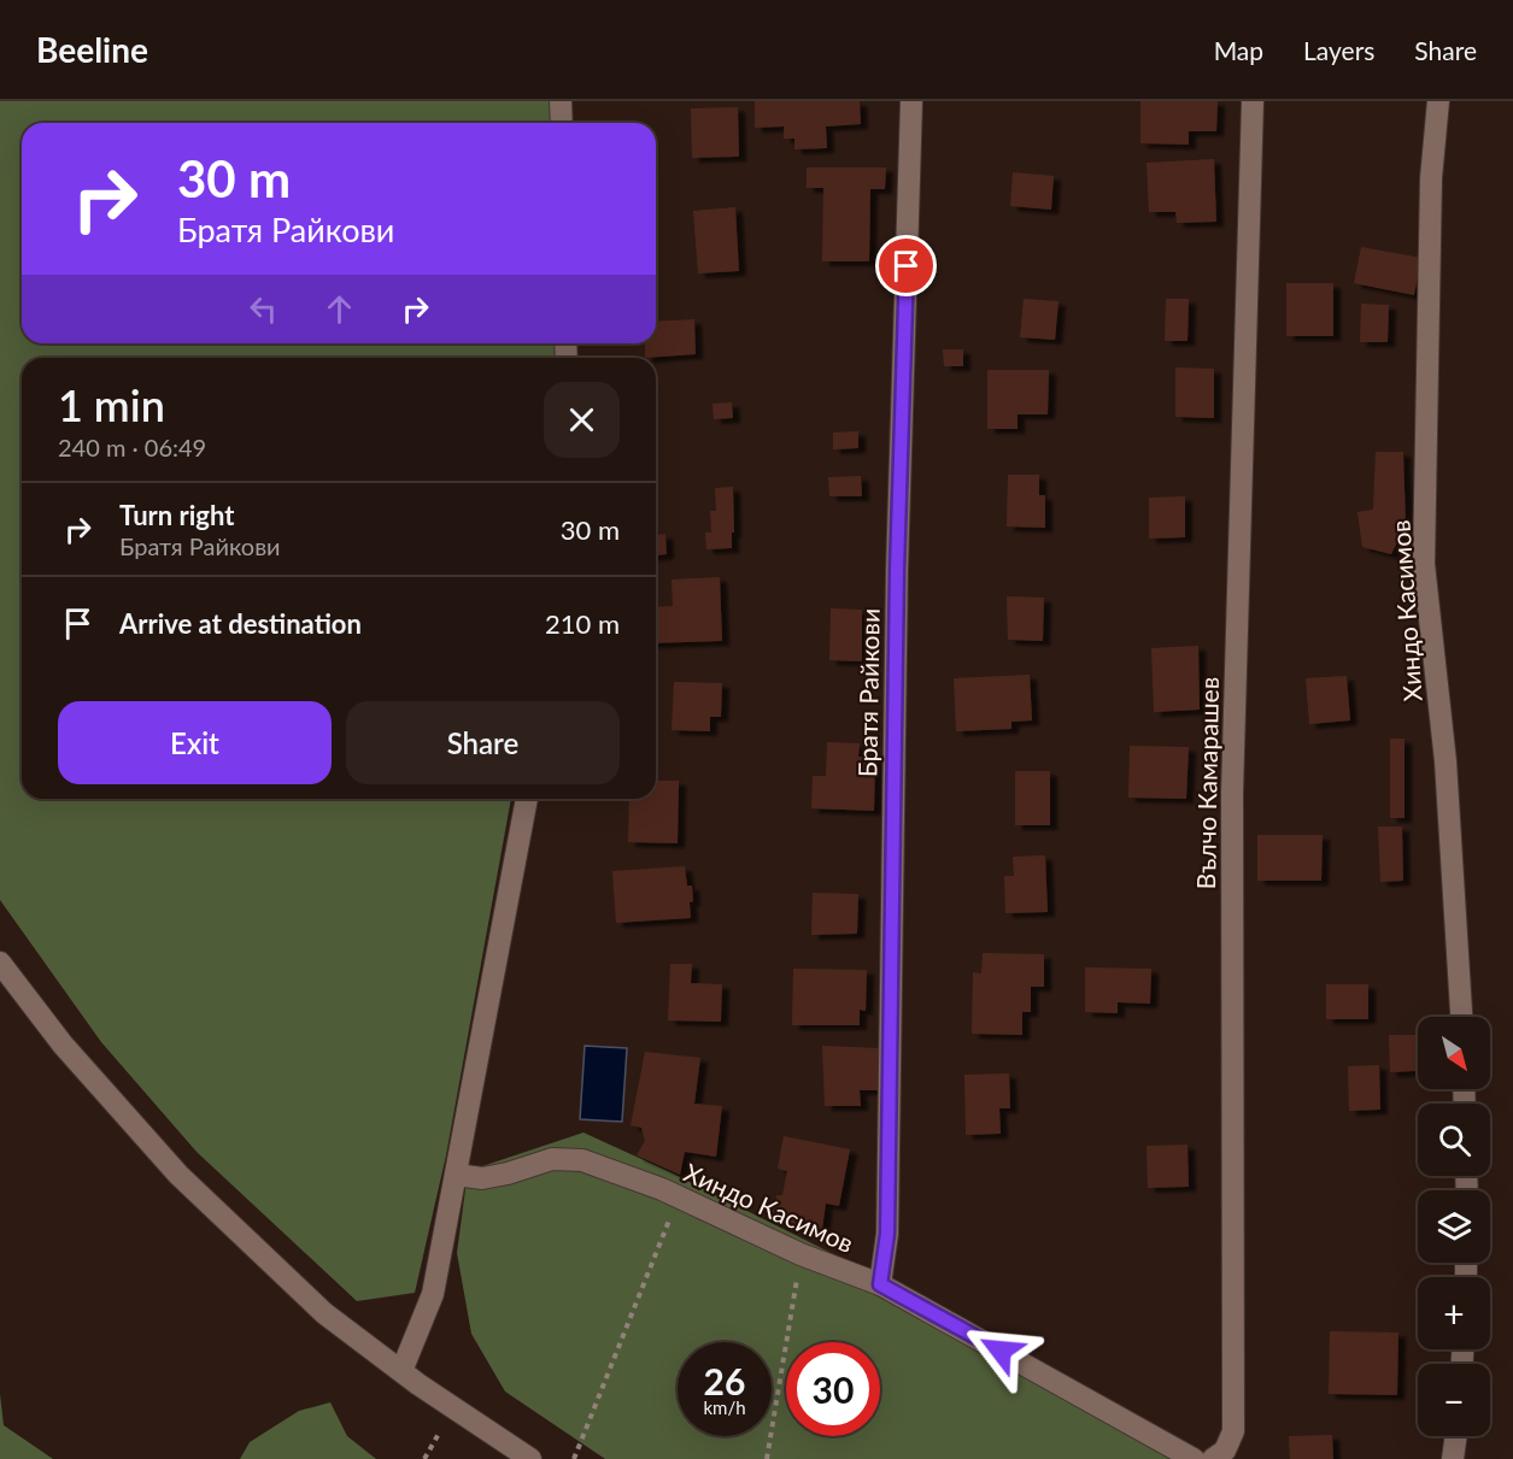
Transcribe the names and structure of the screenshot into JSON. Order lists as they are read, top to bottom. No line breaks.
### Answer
{"streets":{"street":["Хиндо Касимов","Братя Райкови","Вълчо Камарашев"]},"crossings":[["Хиндо Касимов","Братя Райкови"]],"north":"bottom right","page":{"header":"Beeline","nav":["Map","Layers","Share"],"turn":["30 m","Братя Райкови"],"heading":["1 min","240 m · 06:49"],"list":[{"name":"Turn right","note":"Братя Райкови","value":"30 m"},{"name":"Arrive at destination","value":"210 m"}],"buttons":["Exit","Share"],"map_buttons":["+","−"],"speed":"26 km/h","limit":"30"}}
